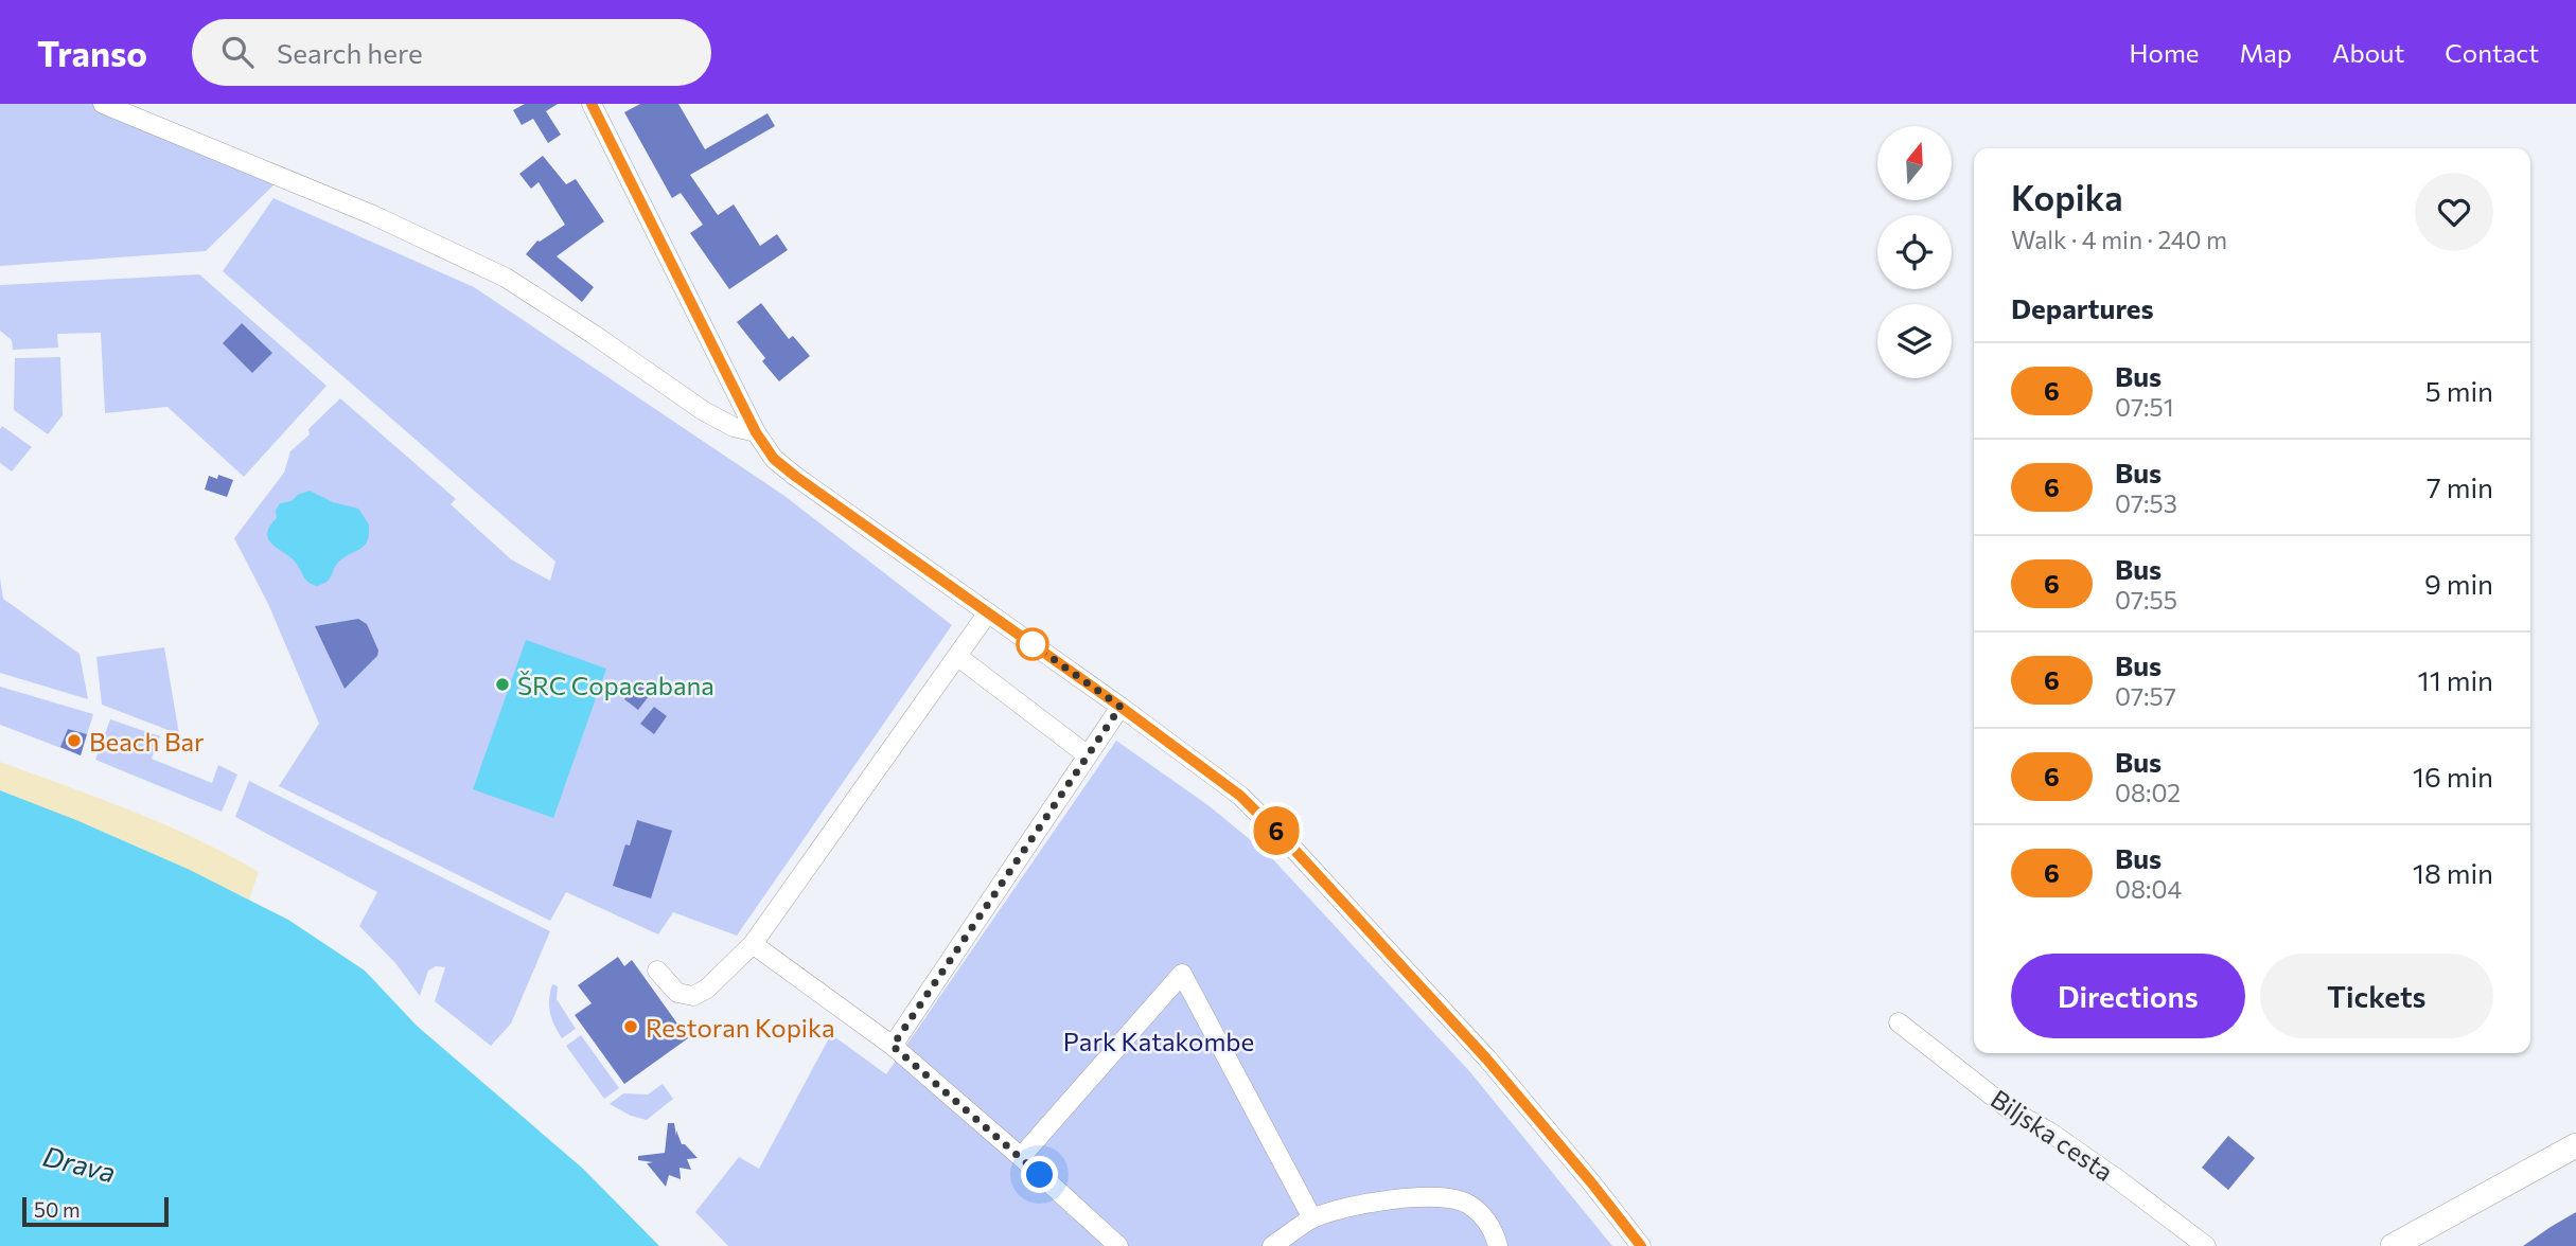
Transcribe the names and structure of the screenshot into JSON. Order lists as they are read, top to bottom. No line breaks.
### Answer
{"streets":{"street":["Biljska cesta"]},"water":["Drava"],"parks":["Park Katakombe"],"places":["ŠRC Copacabana","Beach Bar","Restoran Kopika"],"lines":["bus line 6"],"scale_bar":"50 m","north":"top","page":{"header":"Transo","search":"Search here","nav":["Home","Map","About","Contact"],"on_map":"6","heading":[["Kopika","Walk · 4 min · 240 m"],"Departures"],"list":[{"mark":"6","name":"Bus","note":"07:51","value":"5 min"},{"mark":"6","name":"Bus","note":"07:53","value":"7 min"},{"mark":"6","name":"Bus","note":"07:55","value":"9 min"},{"mark":"6","name":"Bus","note":"07:57","value":"11 min"},{"mark":"6","name":"Bus","note":"08:02","value":"16 min"},{"mark":"6","name":"Bus","note":"08:04","value":"18 min"}],"buttons":["Directions","Tickets"],"scale":"50 m"}}
